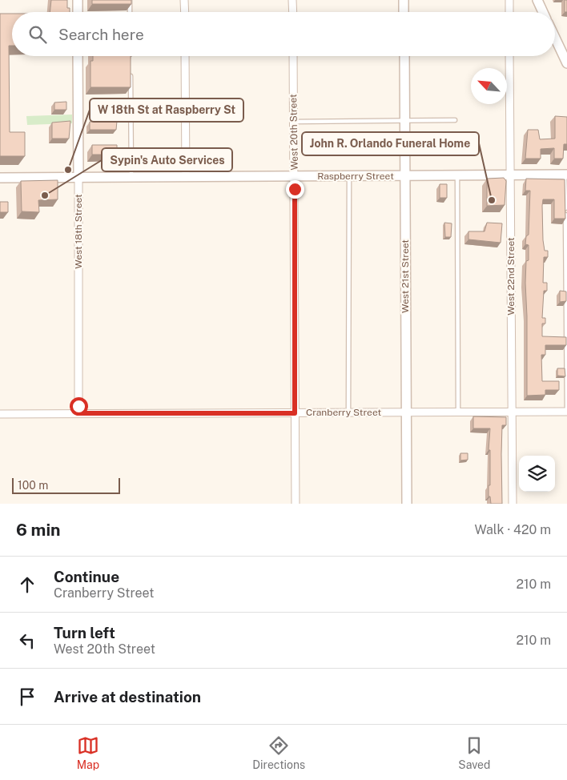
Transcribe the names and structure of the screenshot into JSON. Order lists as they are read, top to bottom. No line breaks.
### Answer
{"streets":{"street":["West 20th Street","Raspberry Street","West 18th Street","West 21st Street","West 22nd Street","Cranberry Street"]},"crossings":[["West 20th Street","Raspberry Street"],["West 20th Street","Cranberry Street"],["Raspberry Street","West 18th Street"],["Raspberry Street","West 21st Street"],["Raspberry Street","West 22nd Street"],["West 18th Street","Cranberry Street"],["West 21st Street","Cranberry Street"],["West 22nd Street","Cranberry Street"]],"places":["W 18th St at Raspberry St","Sypin's Auto Services","John R. Orlando Funeral Home"],"scale_bar":"100 m","north":"top left","page":{"search":"Search here","scale":"100 m","heading":["6 min","Walk · 420 m"],"list":[["Continue","Cranberry Street","210 m"],["Turn left","West 20th Street","210 m"],"Arrive at destination"],"nav":["Map","Directions","Saved"]}}
